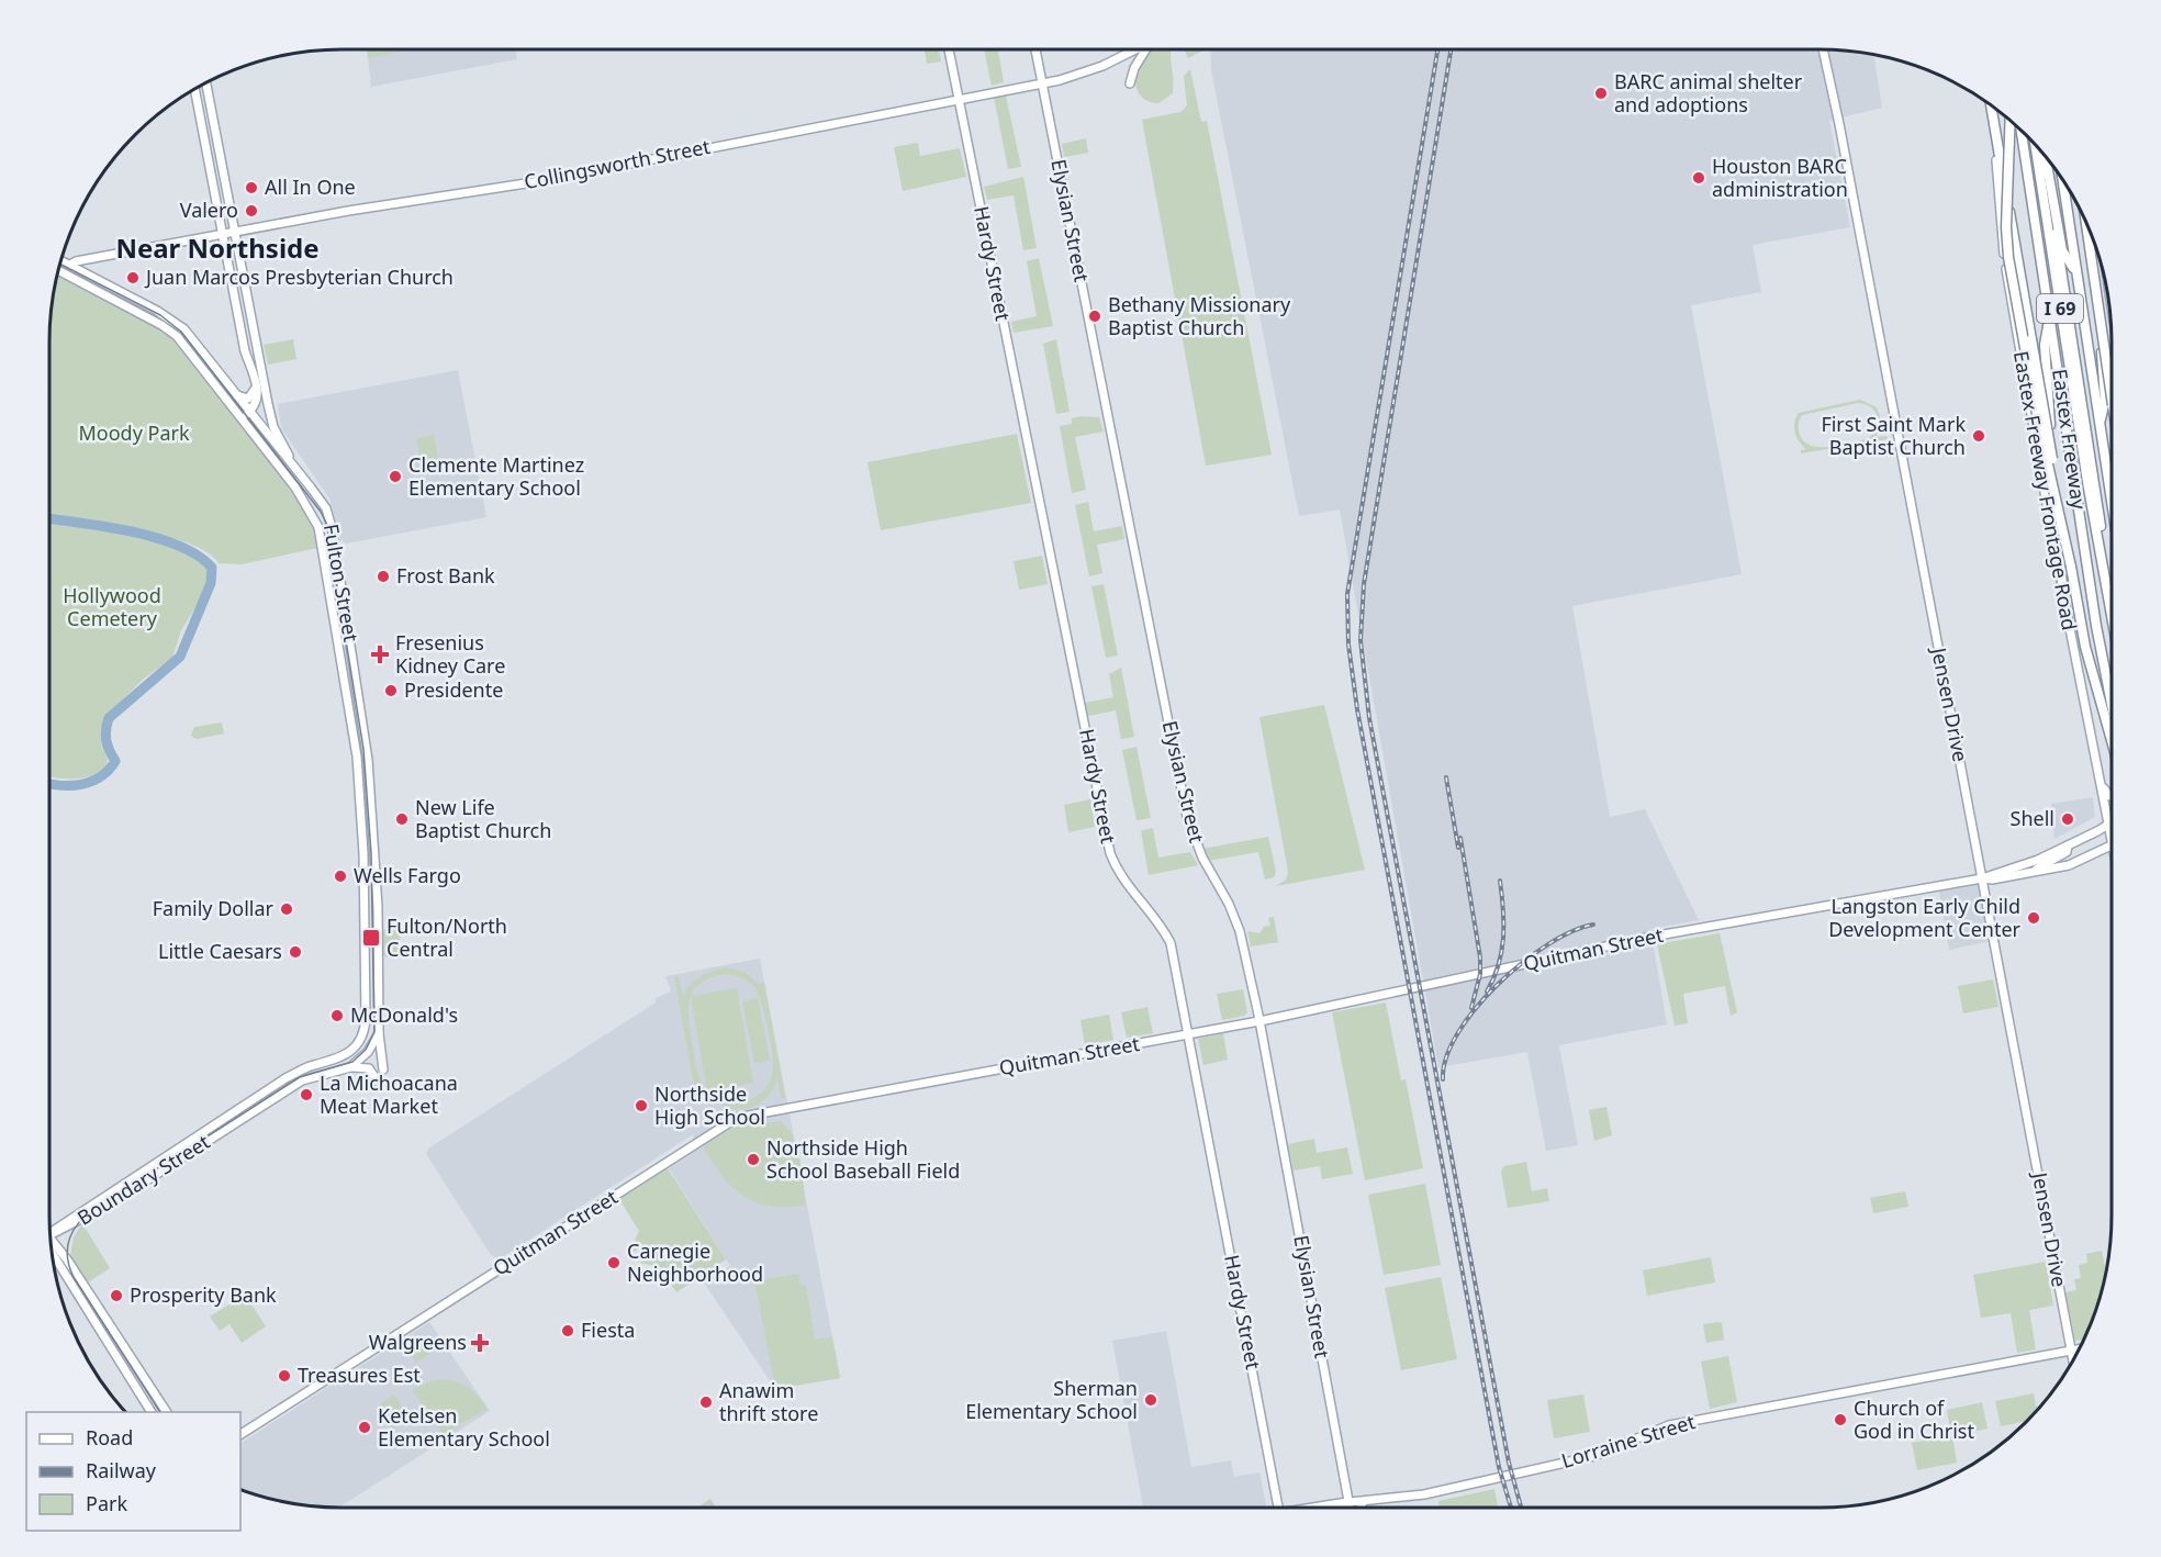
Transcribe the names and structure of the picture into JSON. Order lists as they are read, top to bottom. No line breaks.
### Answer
{"streets":{"highway":["I 69","Eastex Freeway"],"main road":["Collingsworth Street","Elysian Street","Hardy Street","Eastex Freeway Frontage Road","Fulton Street","Jensen Drive","Quitman Street","Boundary Street","Lorraine Street"]},"crossings":[["Collingsworth Street","Elysian Street"],["Collingsworth Street","Hardy Street"],["Collingsworth Street","Fulton Street"],["Elysian Street","Quitman Street"],["Elysian Street","Lorraine Street"],["Hardy Street","Quitman Street"],["Eastex Freeway Frontage Road","Quitman Street"],["Fulton Street","Boundary Street"],["Jensen Drive","Quitman Street"],["Jensen Drive","Lorraine Street"]],"districts":["Near Northside"],"parks":["Moody Park","Hollywood Cemetery"],"places":{"other":["BARC animal shelter and adoptions","Houston BARC administration","All In One","Valero","Juan Marcos Presbyterian Church","Bethany Missionary Baptist Church","First Saint Mark Baptist Church","Clemente Martinez Elementary School","Frost Bank","Presidente","New Life Baptist Church","Shell","Wells Fargo","Family Dollar","Langston Early Child Development Center","Little Caesars","McDonald's","La Michoacana Meat Market","Northside High School","Northside High School Baseball Field","Carnegie Neighborhood","Prosperity Bank","Fiesta","Treasures Est","Sherman Elementary School","Anawim thrift store","Church of God in Christ","Ketelsen Elementary School"],"health":["Fresenius Kidney Care","Walgreens"],"transit":["Fulton/North Central"]},"legend":["Road","Railway","Park"]}
